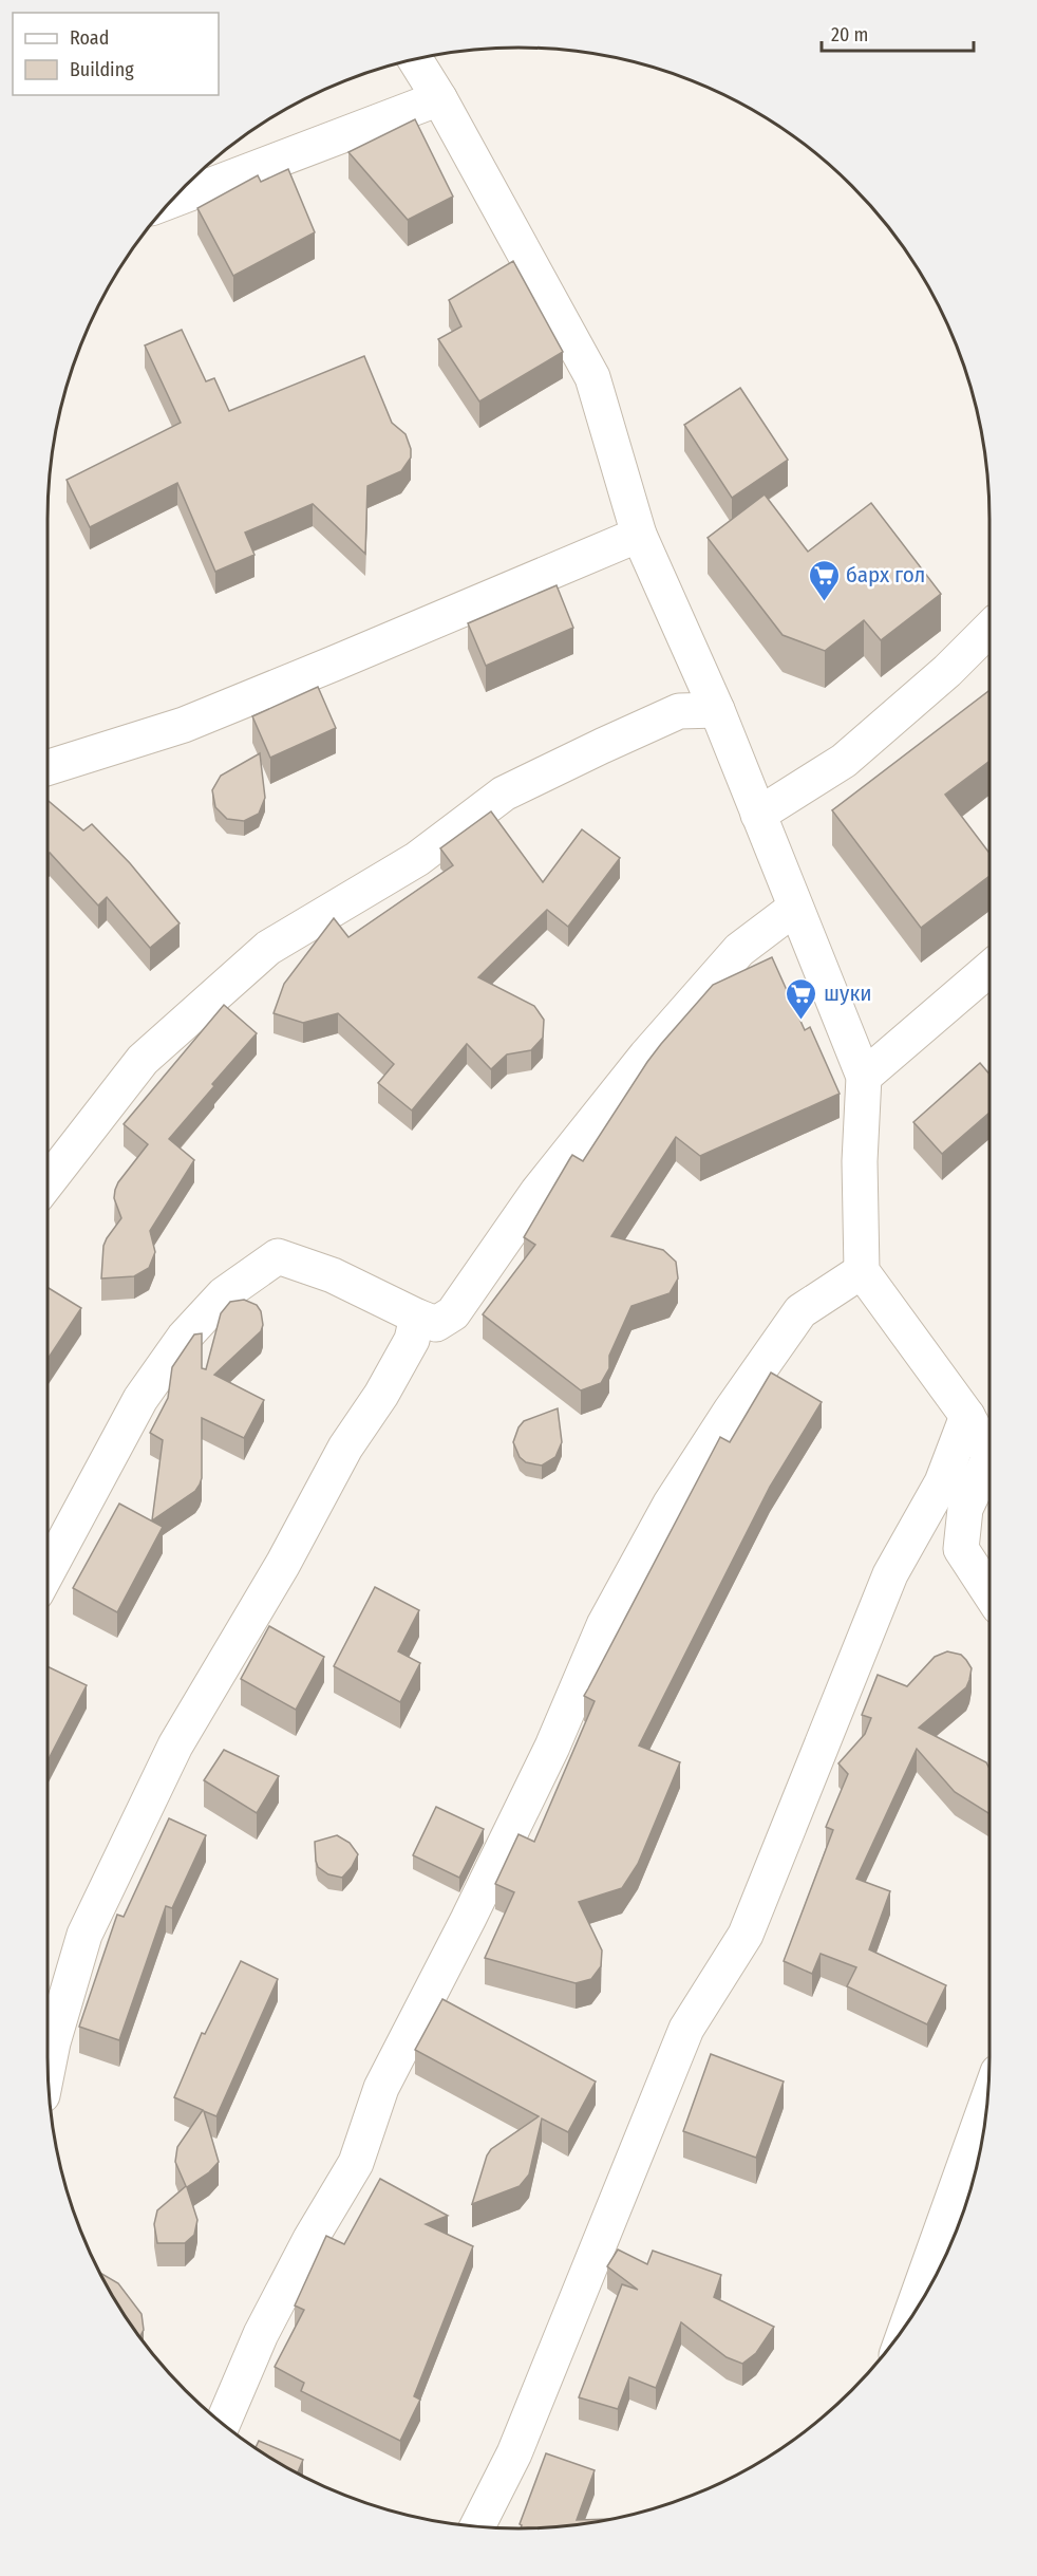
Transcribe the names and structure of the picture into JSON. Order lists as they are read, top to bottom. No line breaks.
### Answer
{"places":{"supermarket":["барх гол","шуки"]},"legend":["Road","Building"],"scale_bar":"20 m"}
